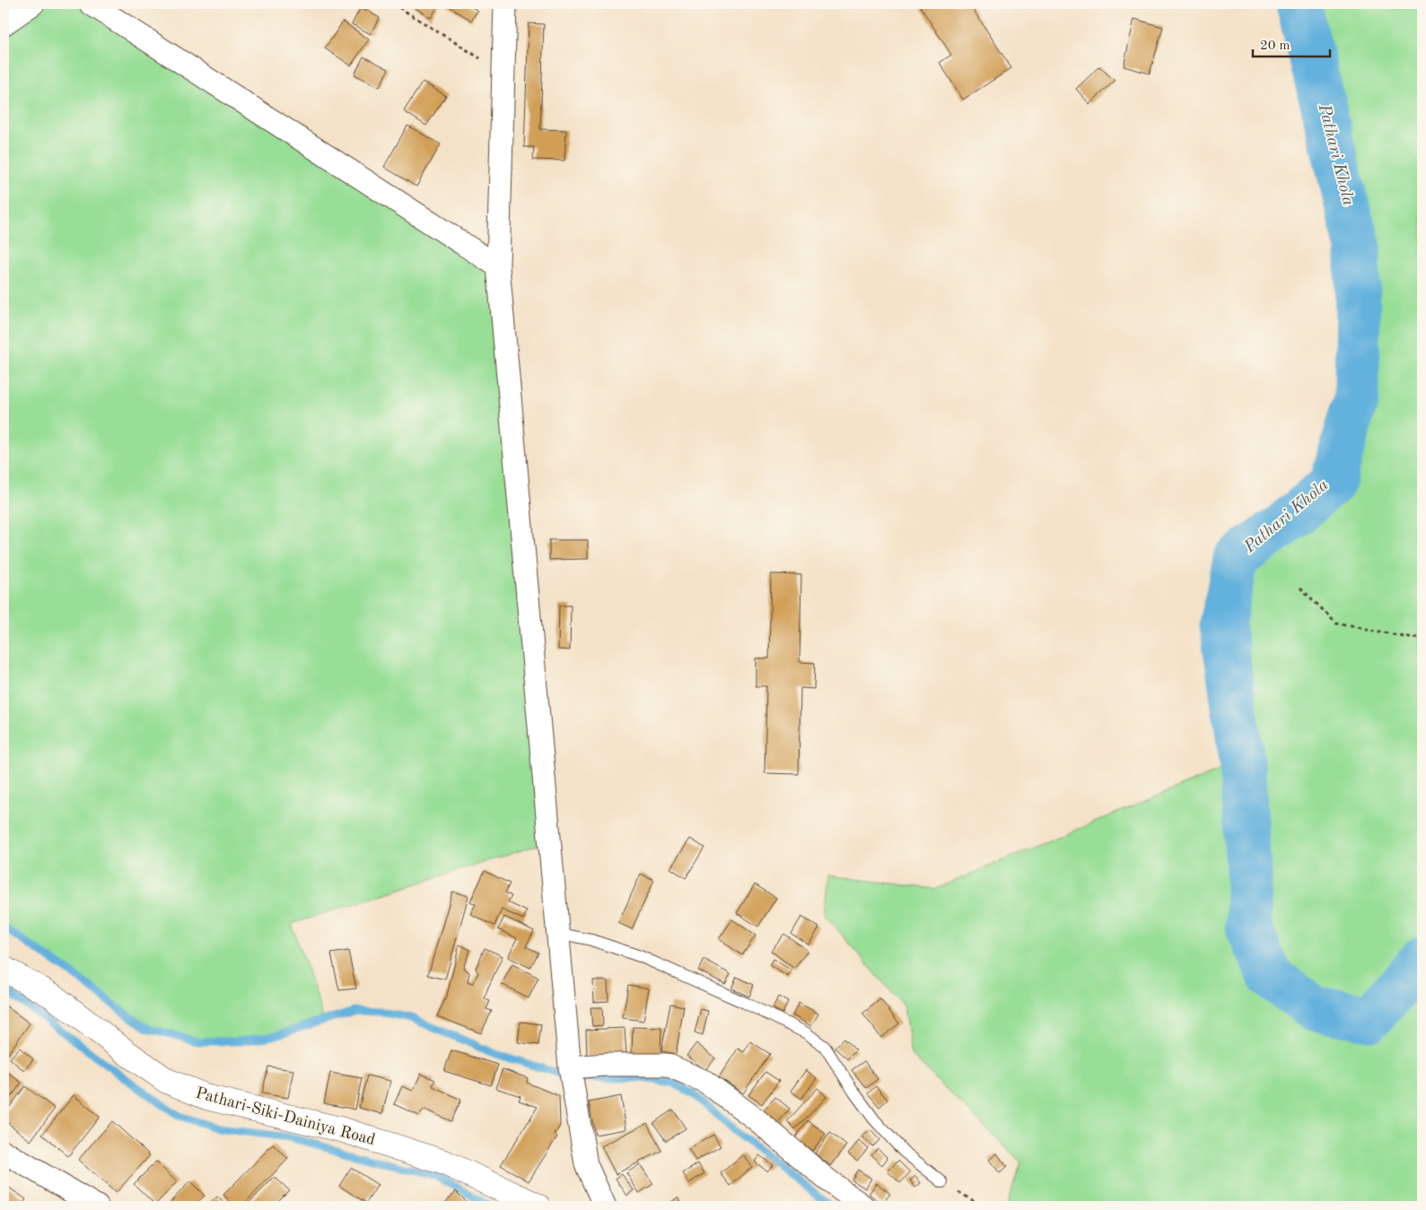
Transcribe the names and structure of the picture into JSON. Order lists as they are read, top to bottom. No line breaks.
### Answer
{"streets":{"main road":["Pathari-Siki-Dainiya Road"]},"water":["Pathari Khola"],"scale_bar":"20 m"}
